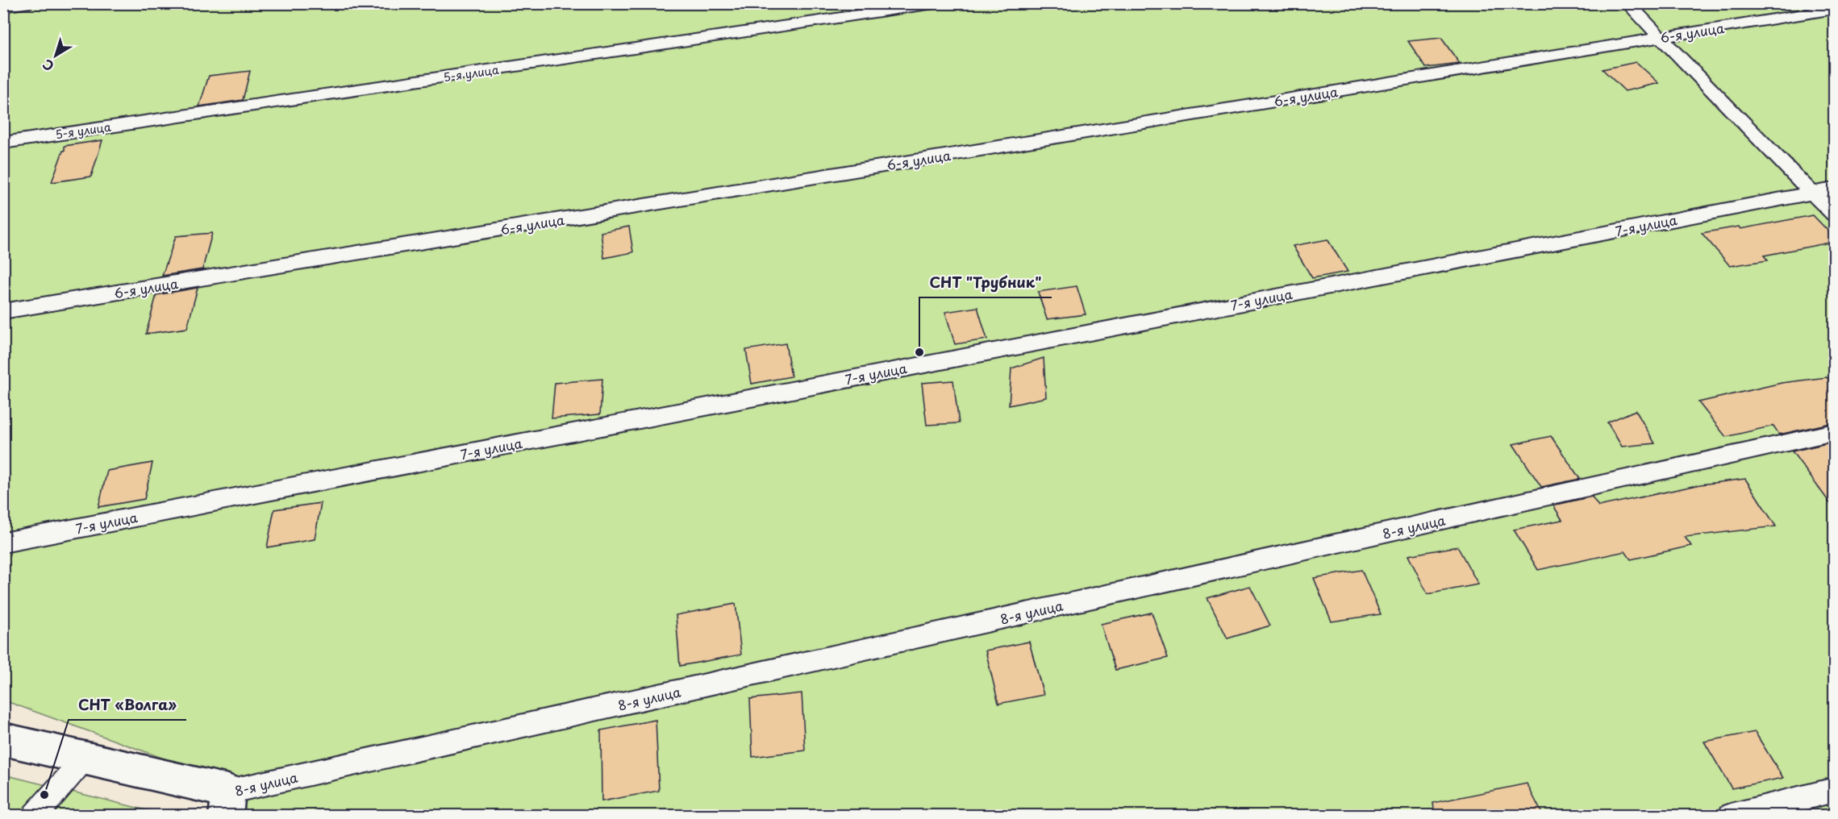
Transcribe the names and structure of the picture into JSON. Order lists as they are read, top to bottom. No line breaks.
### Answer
{"streets":{"lane":["6-я улица","5-я улица","7-я улица","8-я улица"]},"places":["СНТ \"Трубник\"","СНТ «Волга»"],"north":"bottom left"}
